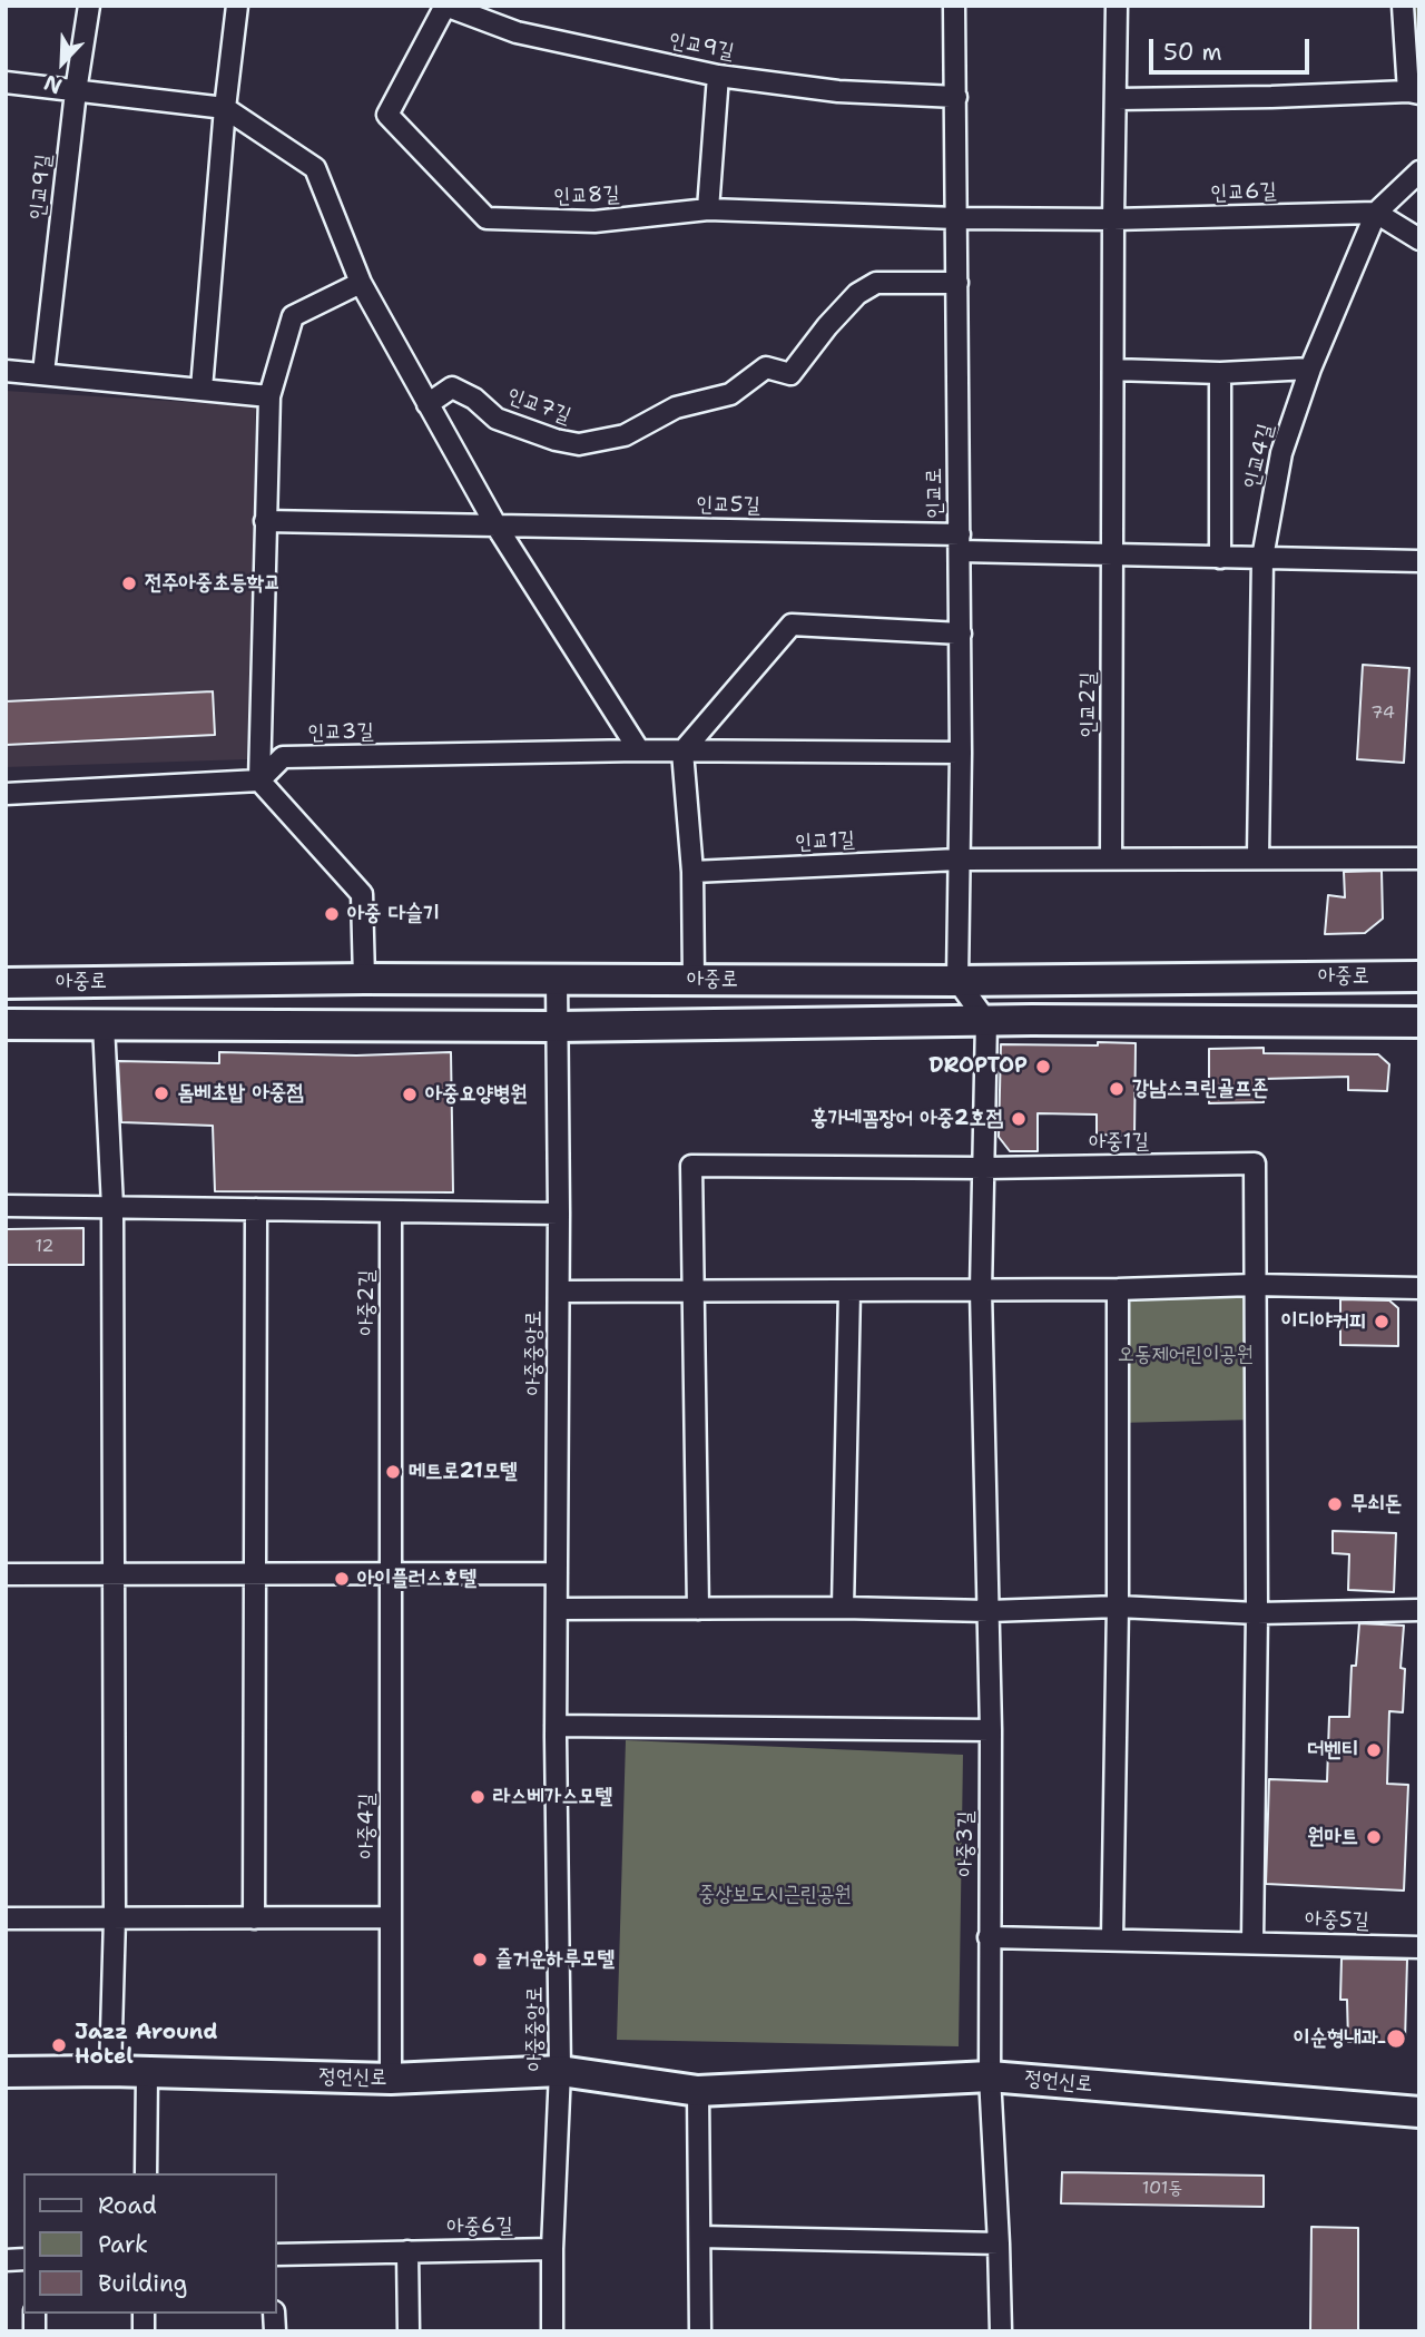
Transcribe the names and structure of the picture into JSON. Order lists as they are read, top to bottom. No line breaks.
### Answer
{"streets":{"street":["인교9길","인교6길","인교8길","인교7길","인교4길","인교로","인교5길","인교2길","인교3길","인교1길","아중로","아중1길","아중2길","아중중앙로","아중4길","아중3길","아중5길","정언신로","아중6길"]},"crossings":[["인교9길","인교8길"],["인교9길","인교로"],["인교6길","인교8길"],["인교6길","인교로"],["인교8길","인교로"],["인교7길","인교로"],["인교로","인교5길"],["인교로","인교3길"],["인교로","인교1길"],["인교로","아중로"],["아중로","아중중앙로"],["아중2길","아중4길"],["아중중앙로","정언신로"],["아중중앙로","아중6길"],["아중4길","정언신로"],["아중3길","아중5길"],["아중3길","정언신로"]],"parks":["오동제어린이공원","중상보도시근린공원"],"places":["전주아중초등학교","아중 다슬기","DROPTOP","강남스크린골프존","돔베초밥 아중점","아중요양병원","홍가네꼼장어 아중2호점","이디야커피","메트로21모텔","무쇠돈","아이플러스호텔","더벤티","라스베가스모텔","원마트","즐거운하루모텔","이순형내과","Jazz Around Hotel"],"house_numbers":["74","12","101동"],"legend":["Road","Park","Building"],"scale_bar":"50 m","north":"bottom left"}
